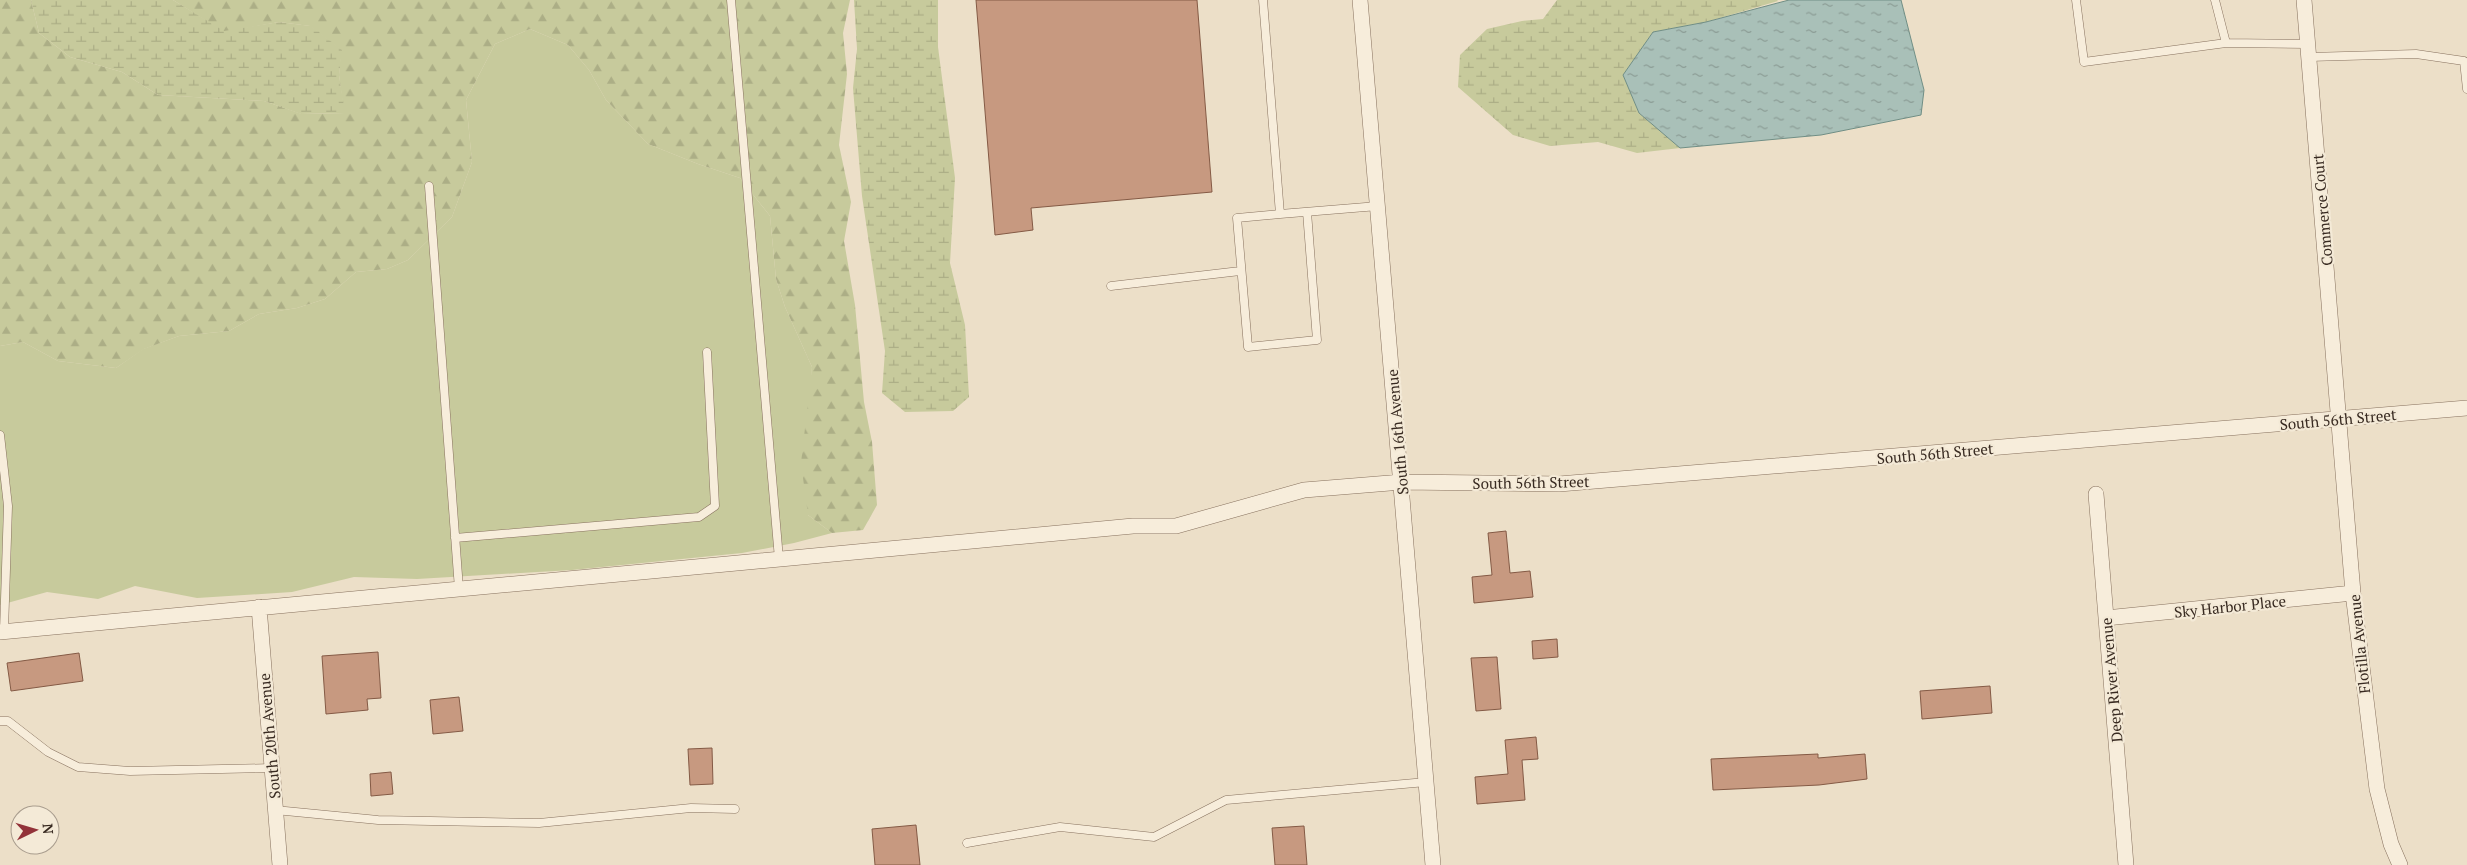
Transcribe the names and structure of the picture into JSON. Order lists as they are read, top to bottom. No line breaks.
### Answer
{"streets":{"street":["Commerce Court","South 56th Street","South 16th Avenue","Sky Harbor Place","Flotilla Avenue","Deep River Avenue","South 20th Avenue"]},"crossings":[["Commerce Court","South 56th Street"],["Commerce Court","Flotilla Avenue"],["South 56th Street","South 16th Avenue"],["South 56th Street","Flotilla Avenue"],["South 56th Street","South 20th Avenue"],["Sky Harbor Place","Flotilla Avenue"],["Sky Harbor Place","Deep River Avenue"]],"north":"right"}
